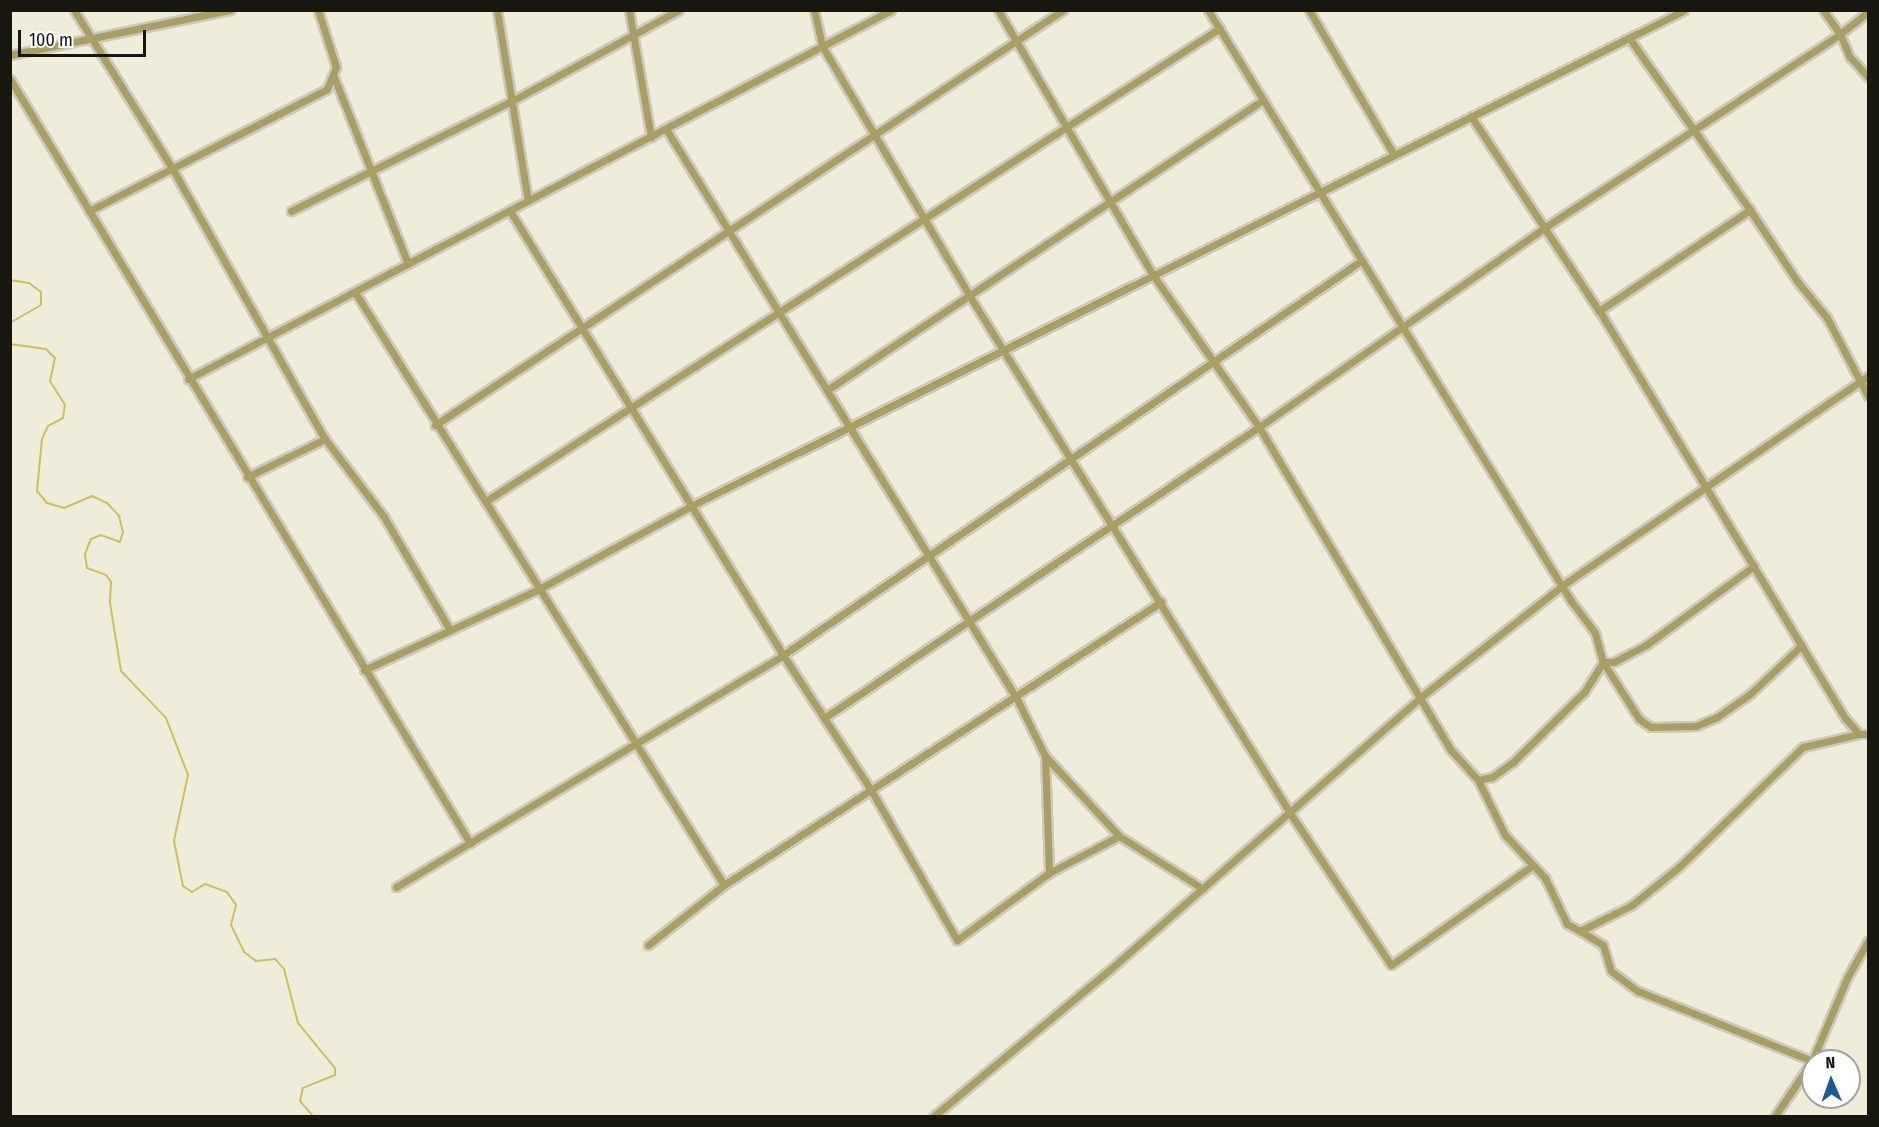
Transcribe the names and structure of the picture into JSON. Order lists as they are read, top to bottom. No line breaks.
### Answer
{"scale_bar":"100 m","north":"top"}
